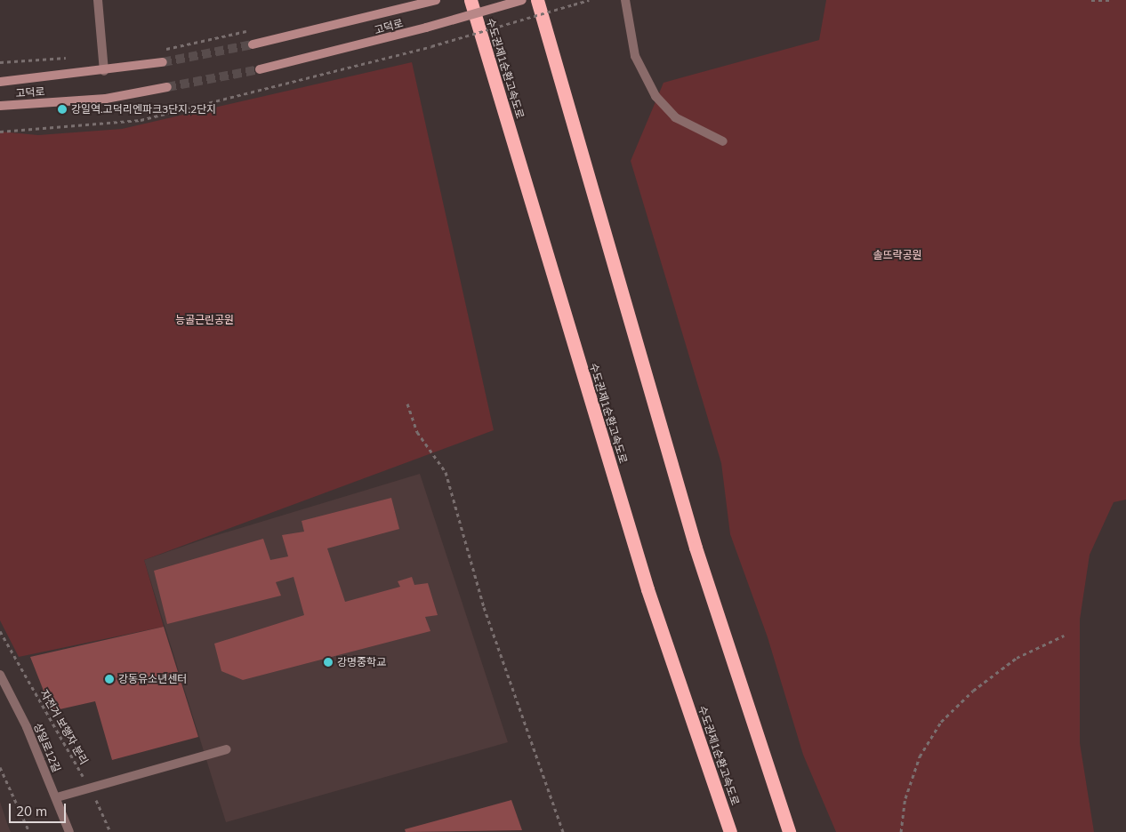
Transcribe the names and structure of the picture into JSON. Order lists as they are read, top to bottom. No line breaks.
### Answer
{"streets":{"highway":["수도권제1순환고속도로"],"main road":["고덕로"],"street":["상일로12길"],"path":["자전거 보행자 분리"]},"parks":["솔뜨락공원","능골근린공원"],"places":["강일역.고덕리엔파크3단지.2단지","강명중학교","강동유소년센터"],"scale_bar":"20 m"}
